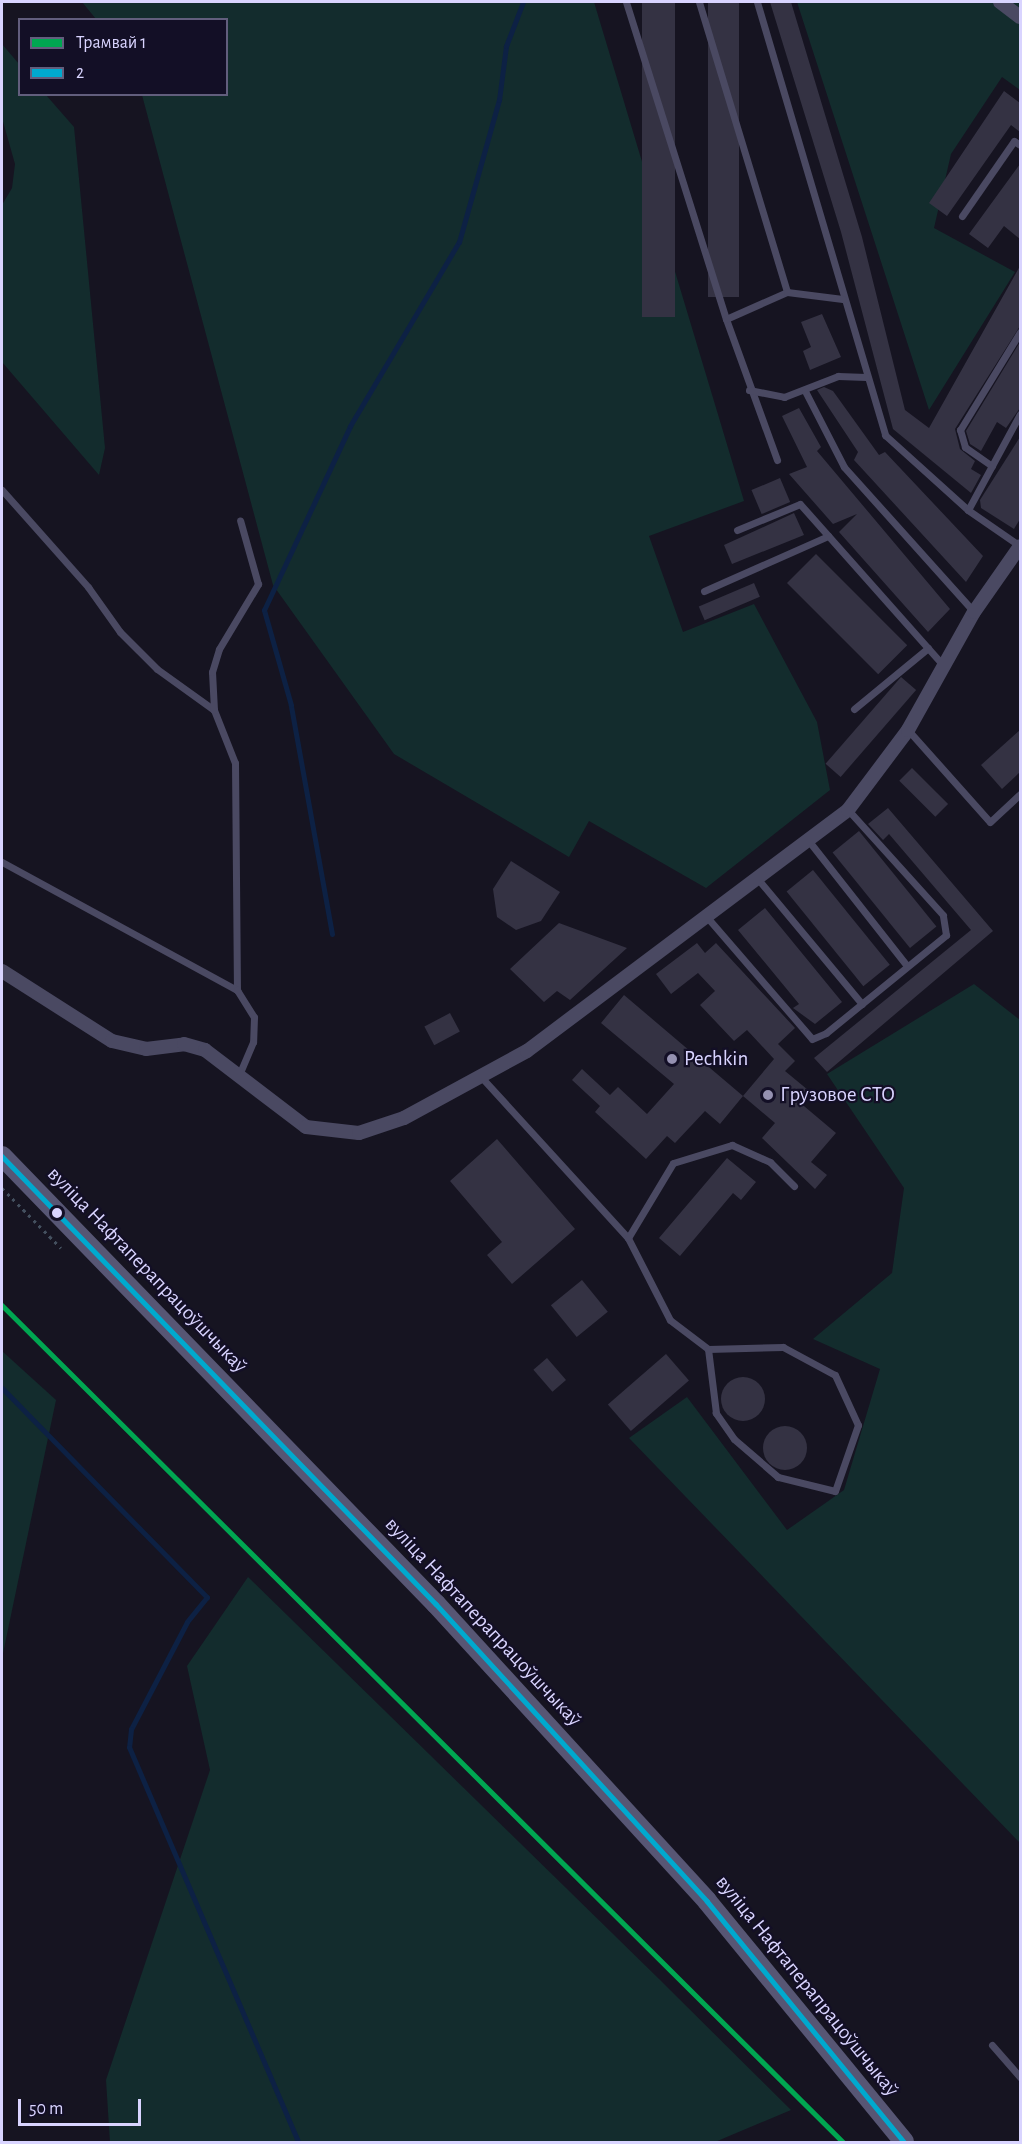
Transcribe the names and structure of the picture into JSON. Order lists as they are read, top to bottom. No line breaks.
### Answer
{"streets":{"main road":["вуліца Нафтаперапрацоўшчыкаў"]},"places":["Pechkin","Грузовое СТО"],"lines":["transit line 2","tram line 1"],"legend":["Трамвай 1","2"],"scale_bar":"50 m"}
